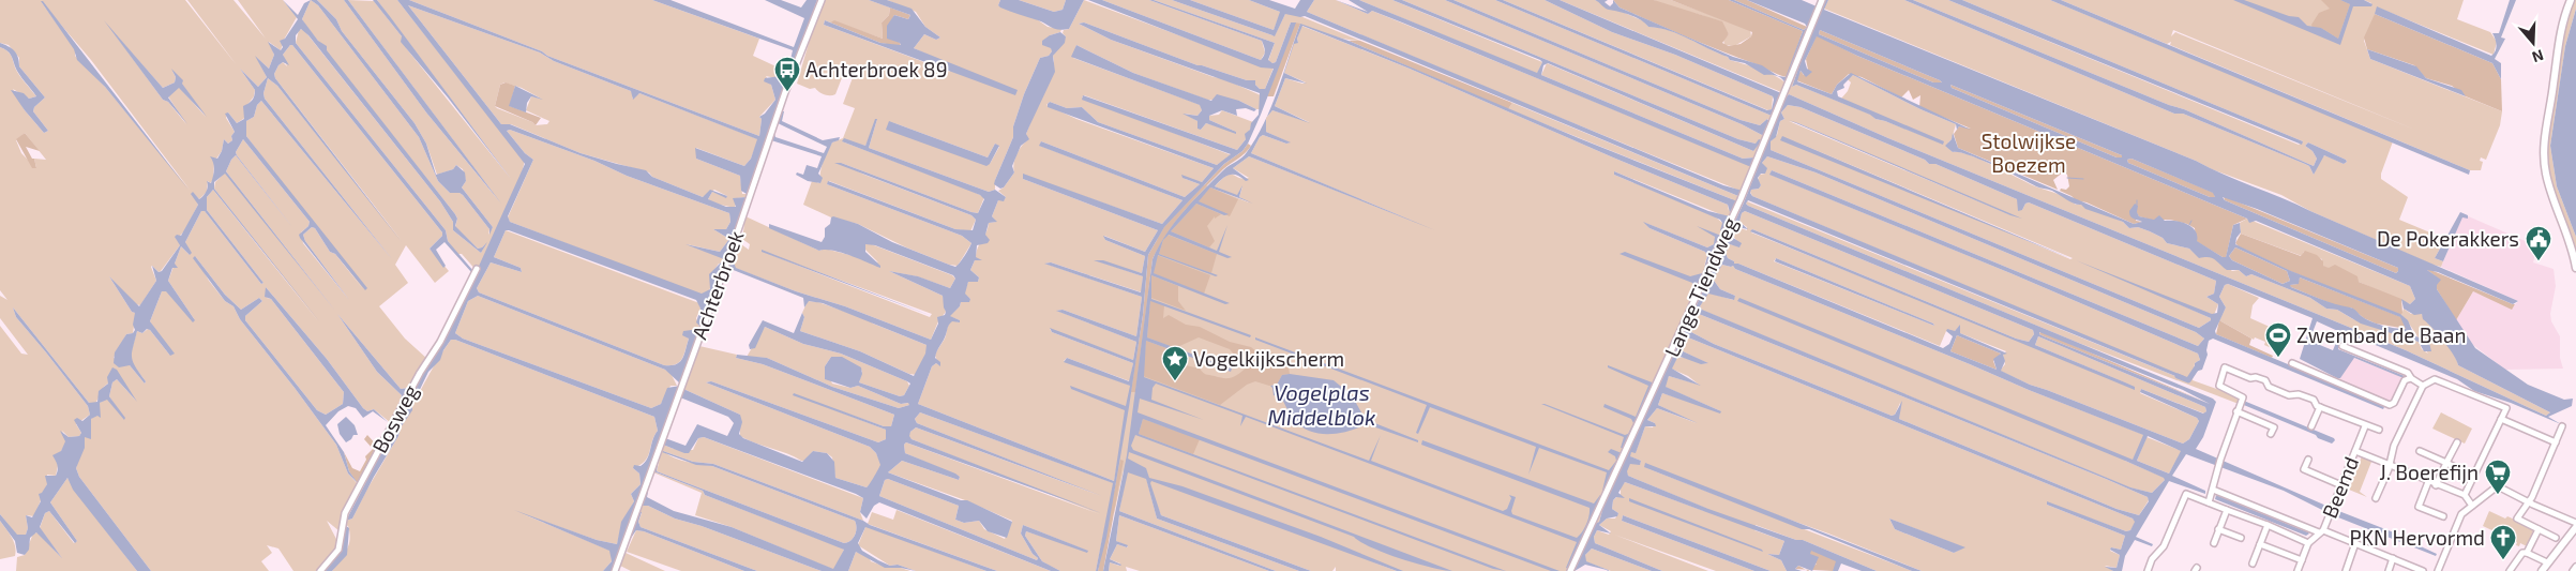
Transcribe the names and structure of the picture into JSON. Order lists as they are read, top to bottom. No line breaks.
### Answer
{"streets":{"street":["Achterbroek","Lange Tiendweg","Bosweg","Beemd"]},"water":["Vogelplas Middelblok"],"parks":["Stolwijkse Boezem"],"places":{"bus stop":["Achterbroek 89"],"public building":["De Pokerakkers"],"sports":["Zwembad de Baan"],"place":["Vogelkijkscherm"],"supermarket":["J. Boerefijn"],"church":["PKN Hervormd"]},"north":"bottom"}
